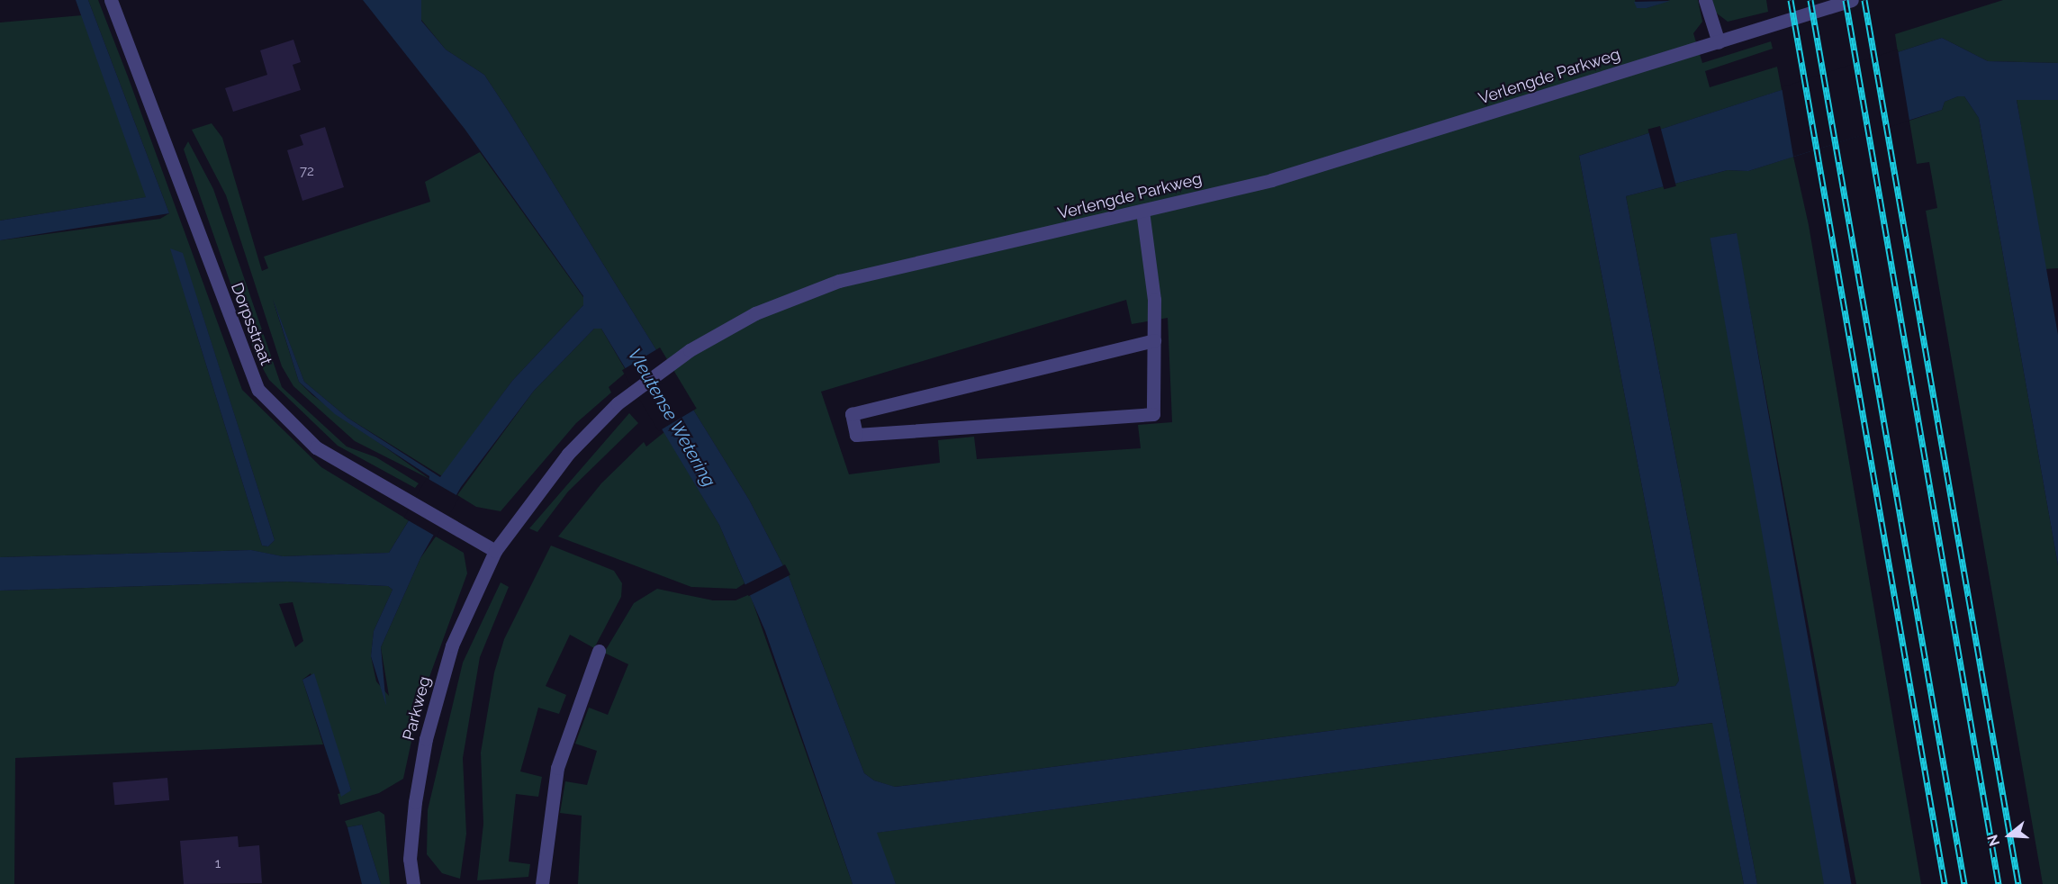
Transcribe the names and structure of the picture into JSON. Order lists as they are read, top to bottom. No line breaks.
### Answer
{"streets":{"street":["Verlengde Parkweg","Dorpsstraat","Parkweg"]},"crossings":[["Verlengde Parkweg","Dorpsstraat"],["Verlengde Parkweg","Parkweg"],["Dorpsstraat","Parkweg"]],"water":["Vleutense Wetering"],"house_numbers":["72","1"],"north":"left"}
